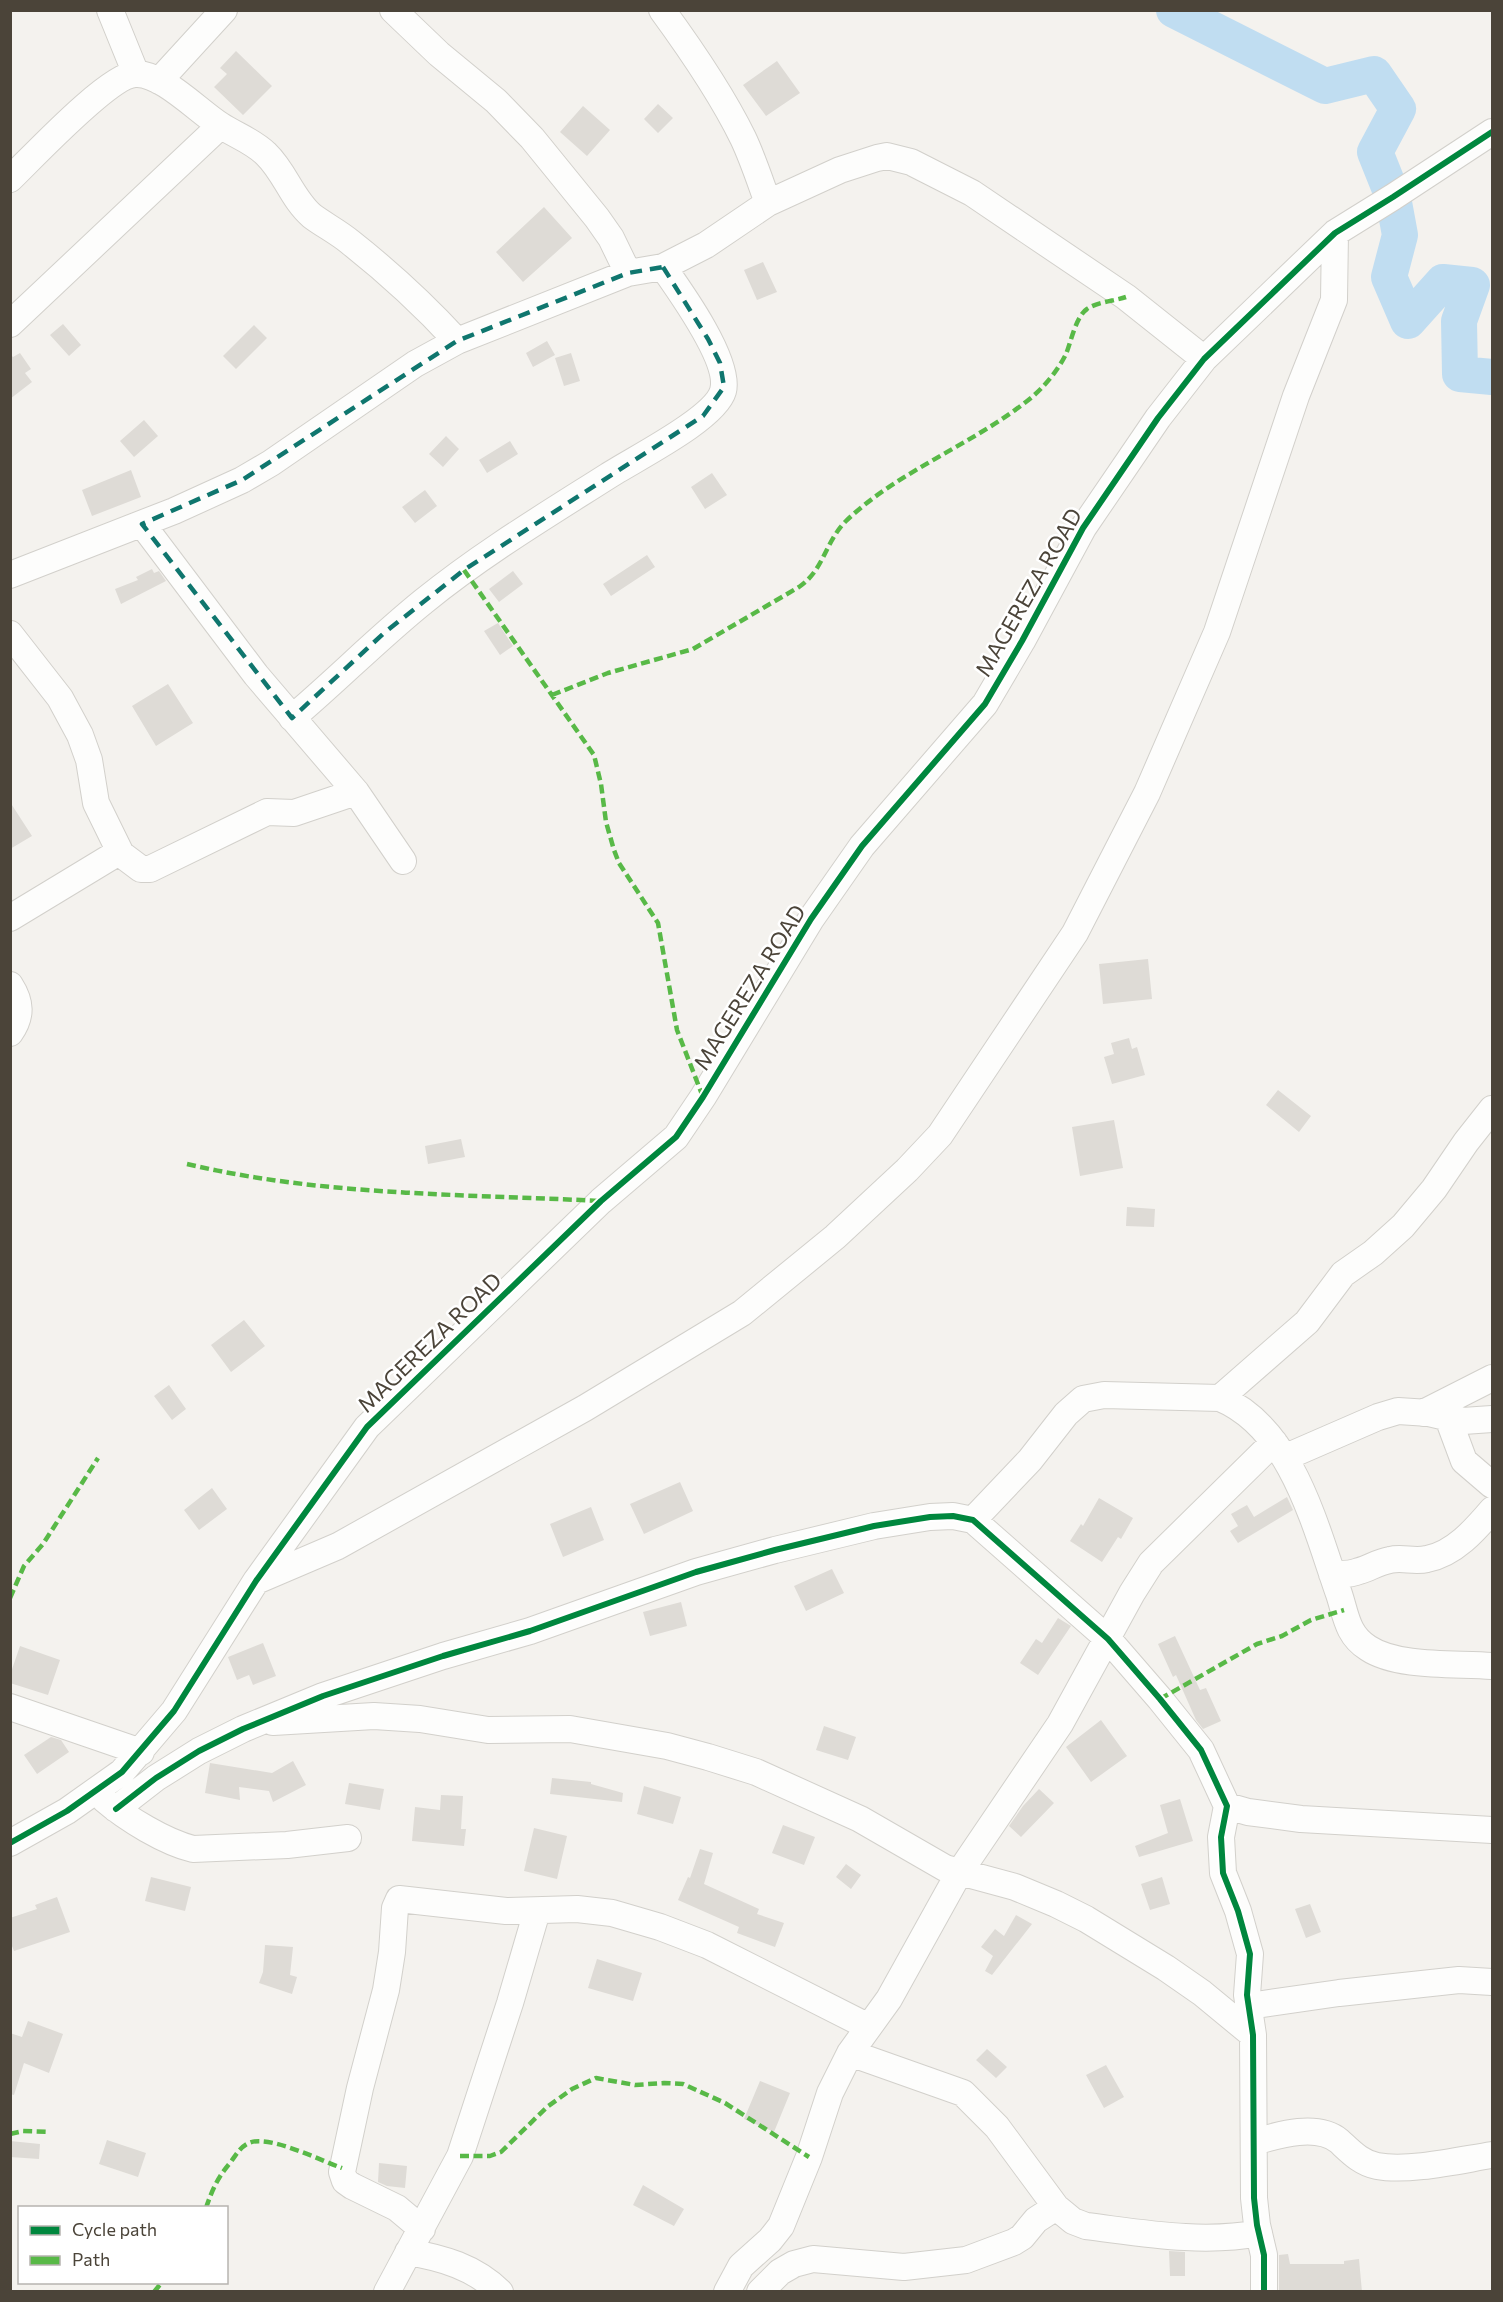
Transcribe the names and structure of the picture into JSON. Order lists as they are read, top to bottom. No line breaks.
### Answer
{"streets":{"street":["MAGEREZA ROAD"]},"legend":["Cycle path","Path"]}
